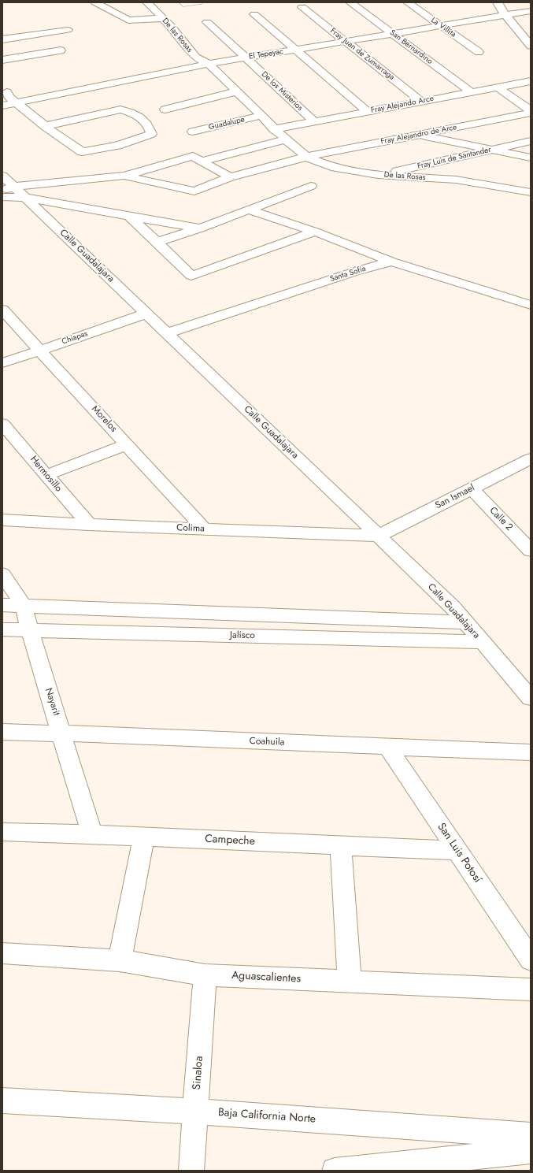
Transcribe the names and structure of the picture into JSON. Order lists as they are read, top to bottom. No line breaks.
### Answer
{"streets":{"street":["La Villita","De las Rosas","San Bernardino","El Tepeyac","Fray Juan de Zumarraga","De los Misterios","Fray Alejando Arce","Guadalupe","Fray Alejandro de Arce","Fray Luis de Santander","Calle Guadalajara","Santa Sofia","Chiapas","Morelos","Hermosillo","San Ismael","Calle 2","Colima","Jalisco","Nayarit","Coahuila","Campeche","San Luis Potosí","Aguascalientes","Sinaloa","Baja California Norte"]},"crossings":[["La Villita","El Tepeyac"],["De las Rosas","El Tepeyac"],["De las Rosas","Fray Alejando Arce"],["De las Rosas","Guadalupe"],["De las Rosas","Fray Alejandro de Arce"],["De las Rosas","Fray Luis de Santander"],["San Bernardino","El Tepeyac"],["San Bernardino","Fray Alejando Arce"],["El Tepeyac","Fray Juan de Zumarraga"],["El Tepeyac","De los Misterios"],["Fray Juan de Zumarraga","Fray Alejando Arce"],["De los Misterios","Fray Alejando Arce"],["Calle Guadalajara","Santa Sofia"],["Calle Guadalajara","Chiapas"],["Calle Guadalajara","San Ismael"],["Calle Guadalajara","Colima"],["Calle Guadalajara","Jalisco"],["Chiapas","Morelos"],["Morelos","Colima"],["Hermosillo","Colima"],["San Ismael","Calle 2"],["San Ismael","Colima"],["Jalisco","Nayarit"],["Nayarit","Coahuila"],["Nayarit","Campeche"],["Coahuila","San Luis Potosí"],["Campeche","San Luis Potosí"],["Aguascalientes","Sinaloa"],["Sinaloa","Baja California Norte"]]}
